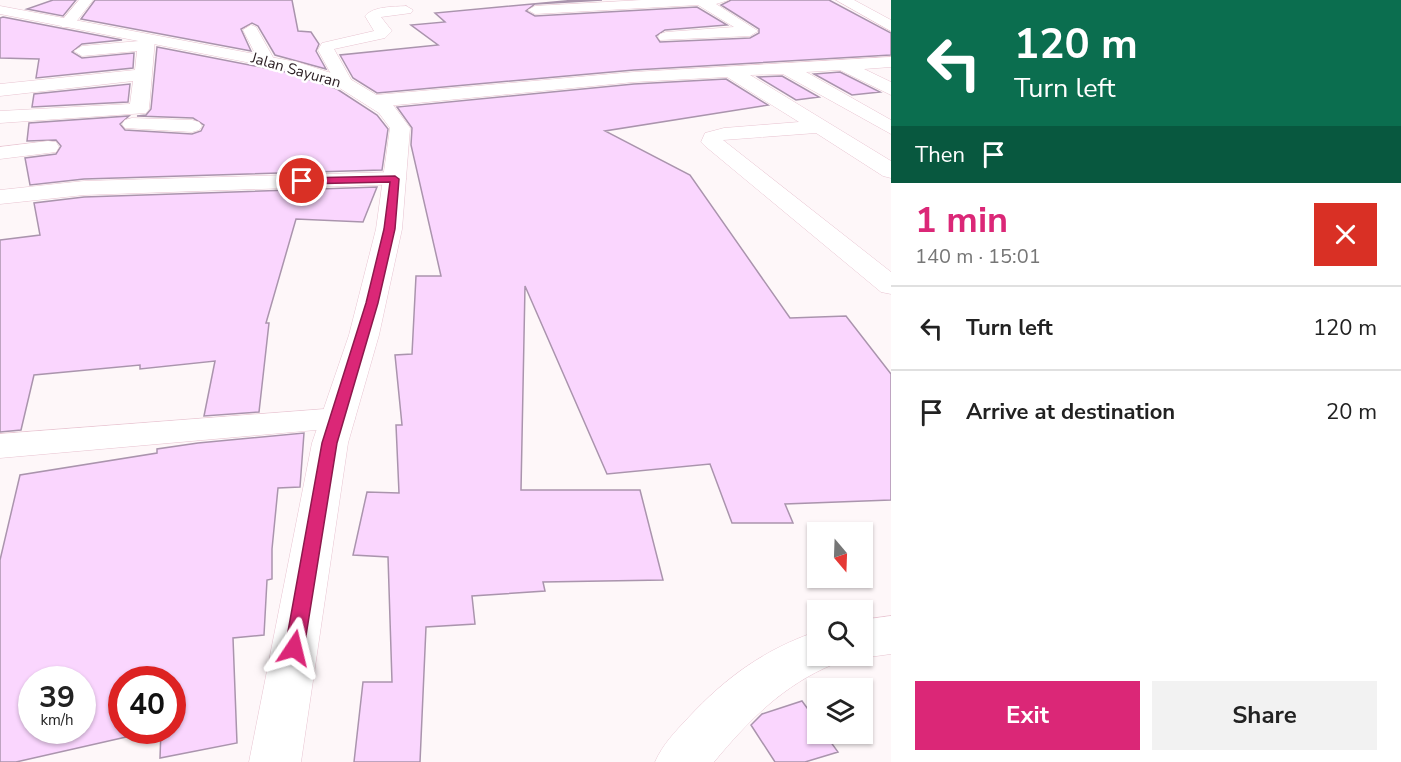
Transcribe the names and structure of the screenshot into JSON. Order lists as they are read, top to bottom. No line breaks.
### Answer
{"streets":{"street":["Jalan Sayuran"]},"north":"bottom","page":{"turn":["120 m","Turn left"],"then":"Then","heading":["1 min","140 m · 15:01"],"list":[{"name":"Turn left","value":"120 m"},{"name":"Arrive at destination","value":"20 m"}],"speed":"39 km/h","limit":"40","buttons":["Exit","Share"]}}
